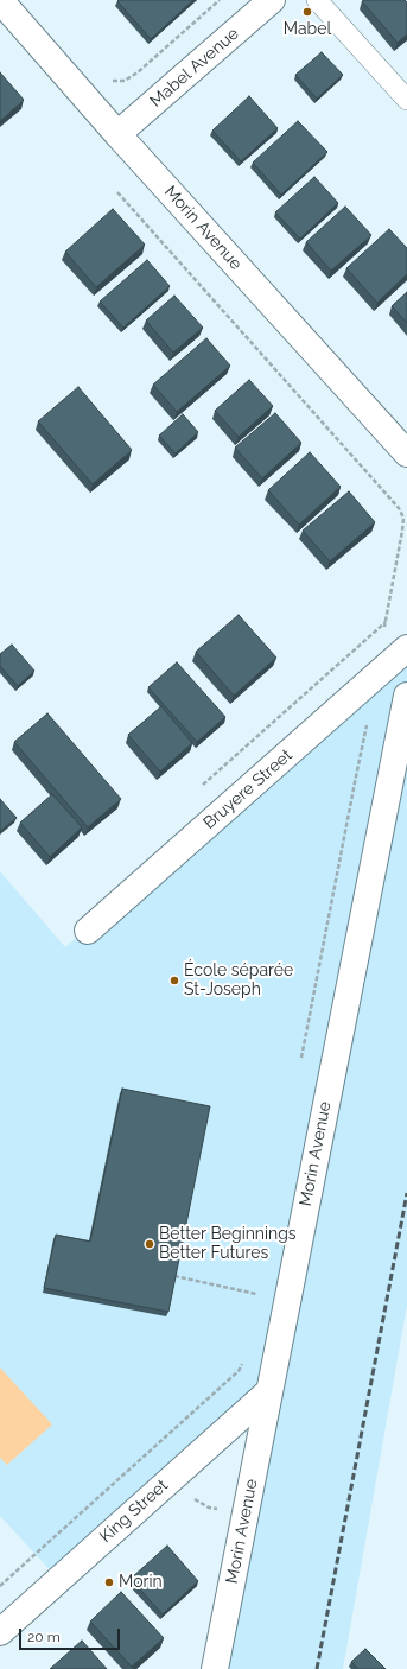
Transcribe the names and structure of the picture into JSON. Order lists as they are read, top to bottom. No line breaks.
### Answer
{"streets":{"street":["Mabel Avenue","Morin Avenue","Bruyere Street","King Street"]},"crossings":[["Mabel Avenue","Morin Avenue"],["Morin Avenue","King Street"]],"places":["Mabel","École séparée St-Joseph","Better Beginnings Better Futures","Morin"],"scale_bar":"20 m"}
